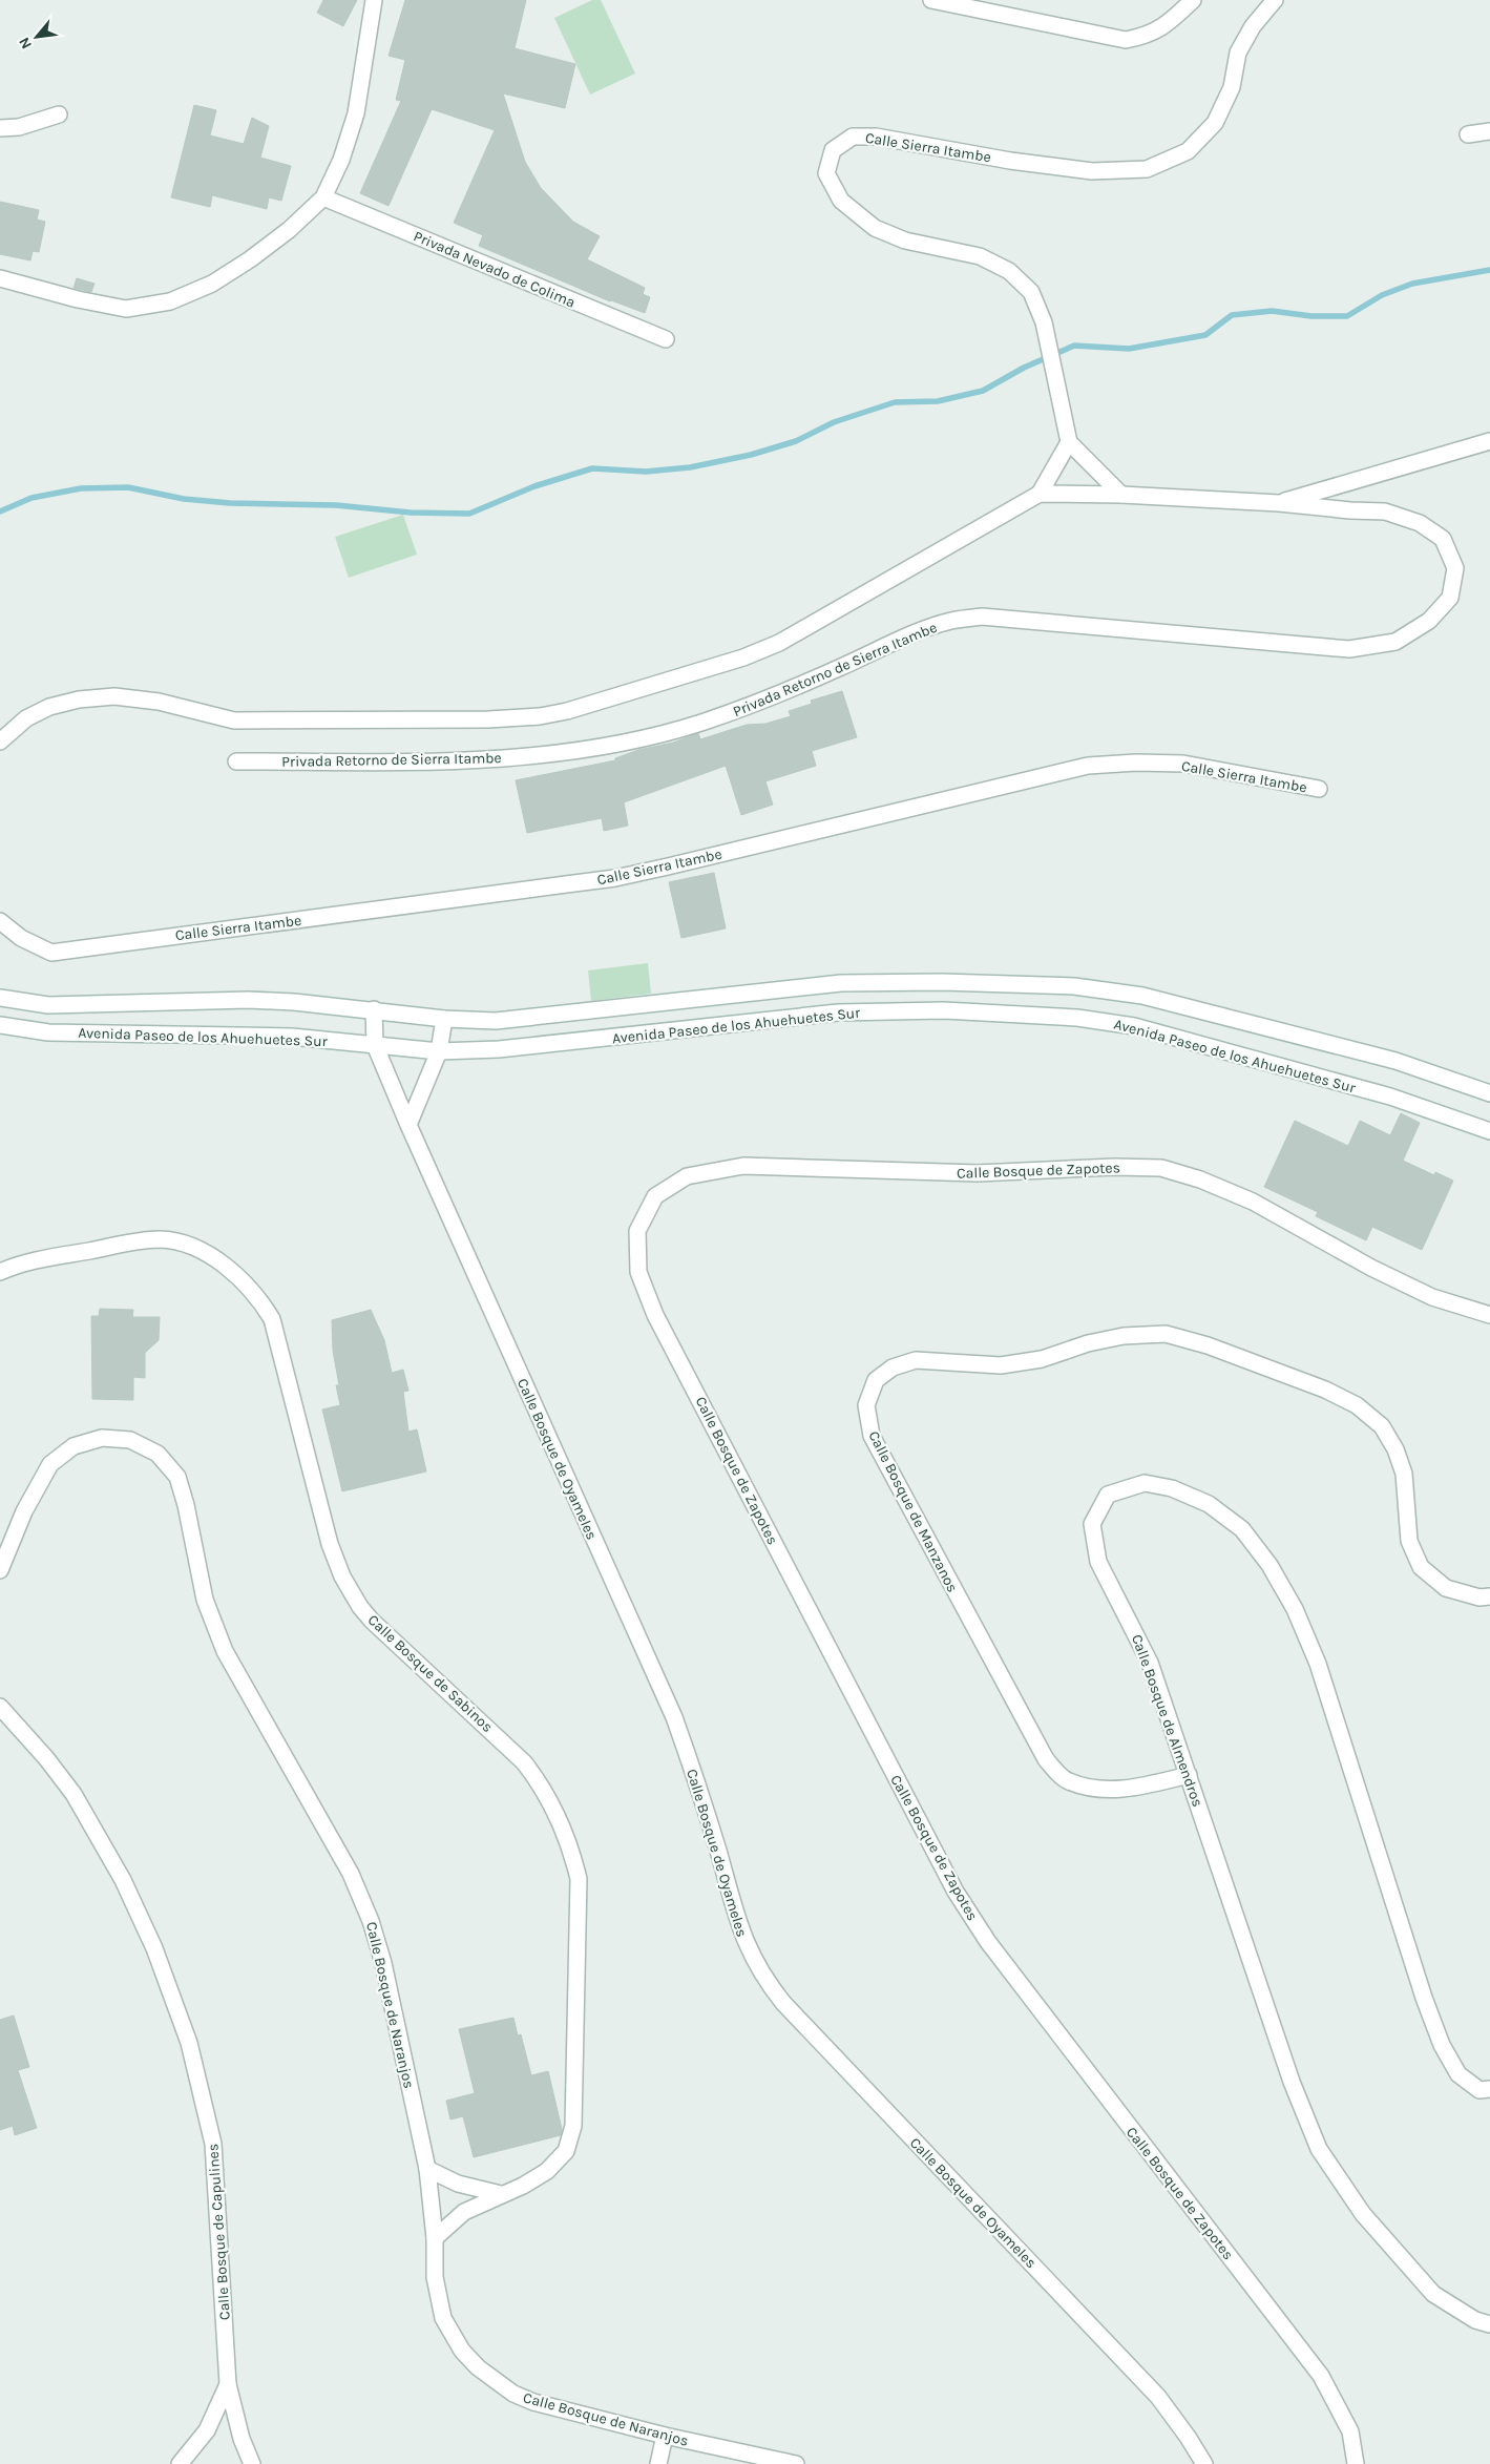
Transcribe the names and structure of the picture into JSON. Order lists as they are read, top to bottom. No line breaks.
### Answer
{"streets":{"street":["Calle Sierra Itambe","Privada Nevado de Colima","Privada Retorno de Sierra Itambe","Avenida Paseo de los Ahuehuetes Sur","Calle Bosque de Zapotes","Calle Bosque de Oyameles","Calle Bosque de Manzanos","Calle Bosque de Sabinos","Calle Bosque de Almendros","Calle Bosque de Naranjos","Calle Bosque de Capulines"]},"crossings":[["Avenida Paseo de los Ahuehuetes Sur","Calle Bosque de Oyameles"],["Calle Bosque de Manzanos","Calle Bosque de Almendros"],["Calle Bosque de Sabinos","Calle Bosque de Naranjos"]],"north":"bottom left"}
